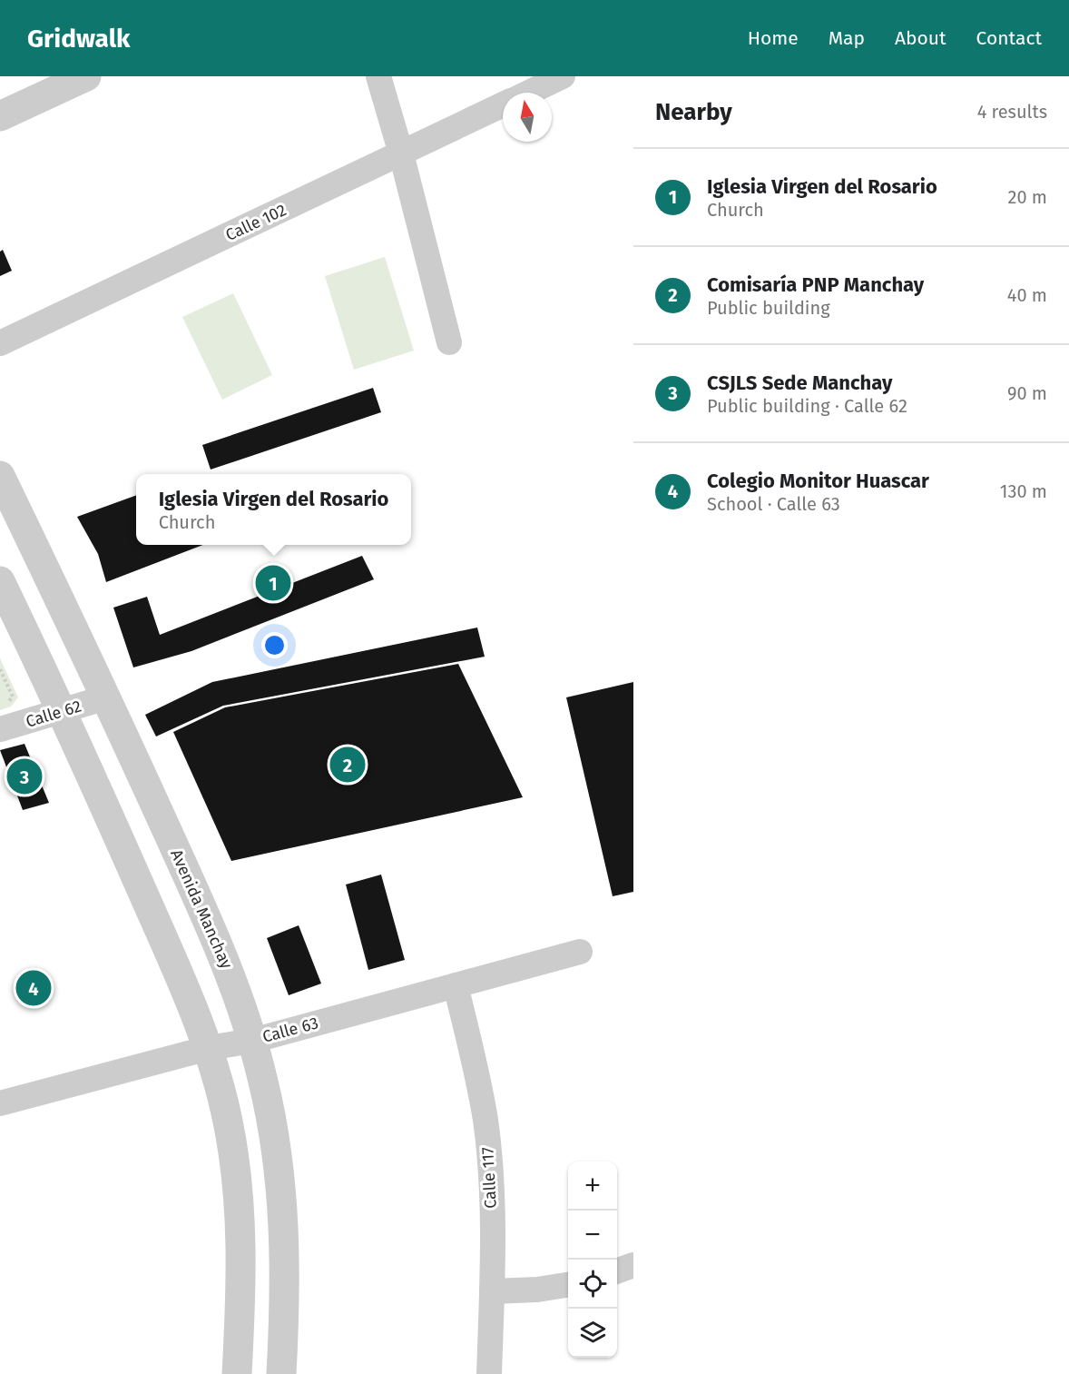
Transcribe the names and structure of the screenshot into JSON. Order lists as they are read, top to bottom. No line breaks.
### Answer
{"streets":{"street":["Calle 102","Calle 62","Avenida Manchay","Calle 63","Calle 117"]},"crossings":[["Calle 62","Avenida Manchay"],["Avenida Manchay","Calle 63"],["Calle 63","Calle 117"]],"north":"top","page":{"header":"Gridwalk","nav":["Home","Map","About","Contact"],"heading":["Nearby","4 results"],"list":[{"mark":"1","name":"Iglesia Virgen del Rosario","note":"Church","value":"20 m"},{"mark":"2","name":"Comisaría PNP Manchay","note":"Public building","value":"40 m"},{"mark":"3","name":"CSJLS Sede Manchay","note":"Public building · Calle 62","value":"90 m"},{"mark":"4","name":"Colegio Monitor Huascar","note":"School · Calle 63","value":"130 m"}],"popup":["Iglesia Virgen del Rosario","Church"],"pins":["1","2","3","4"],"map_buttons":["+","−"]}}
